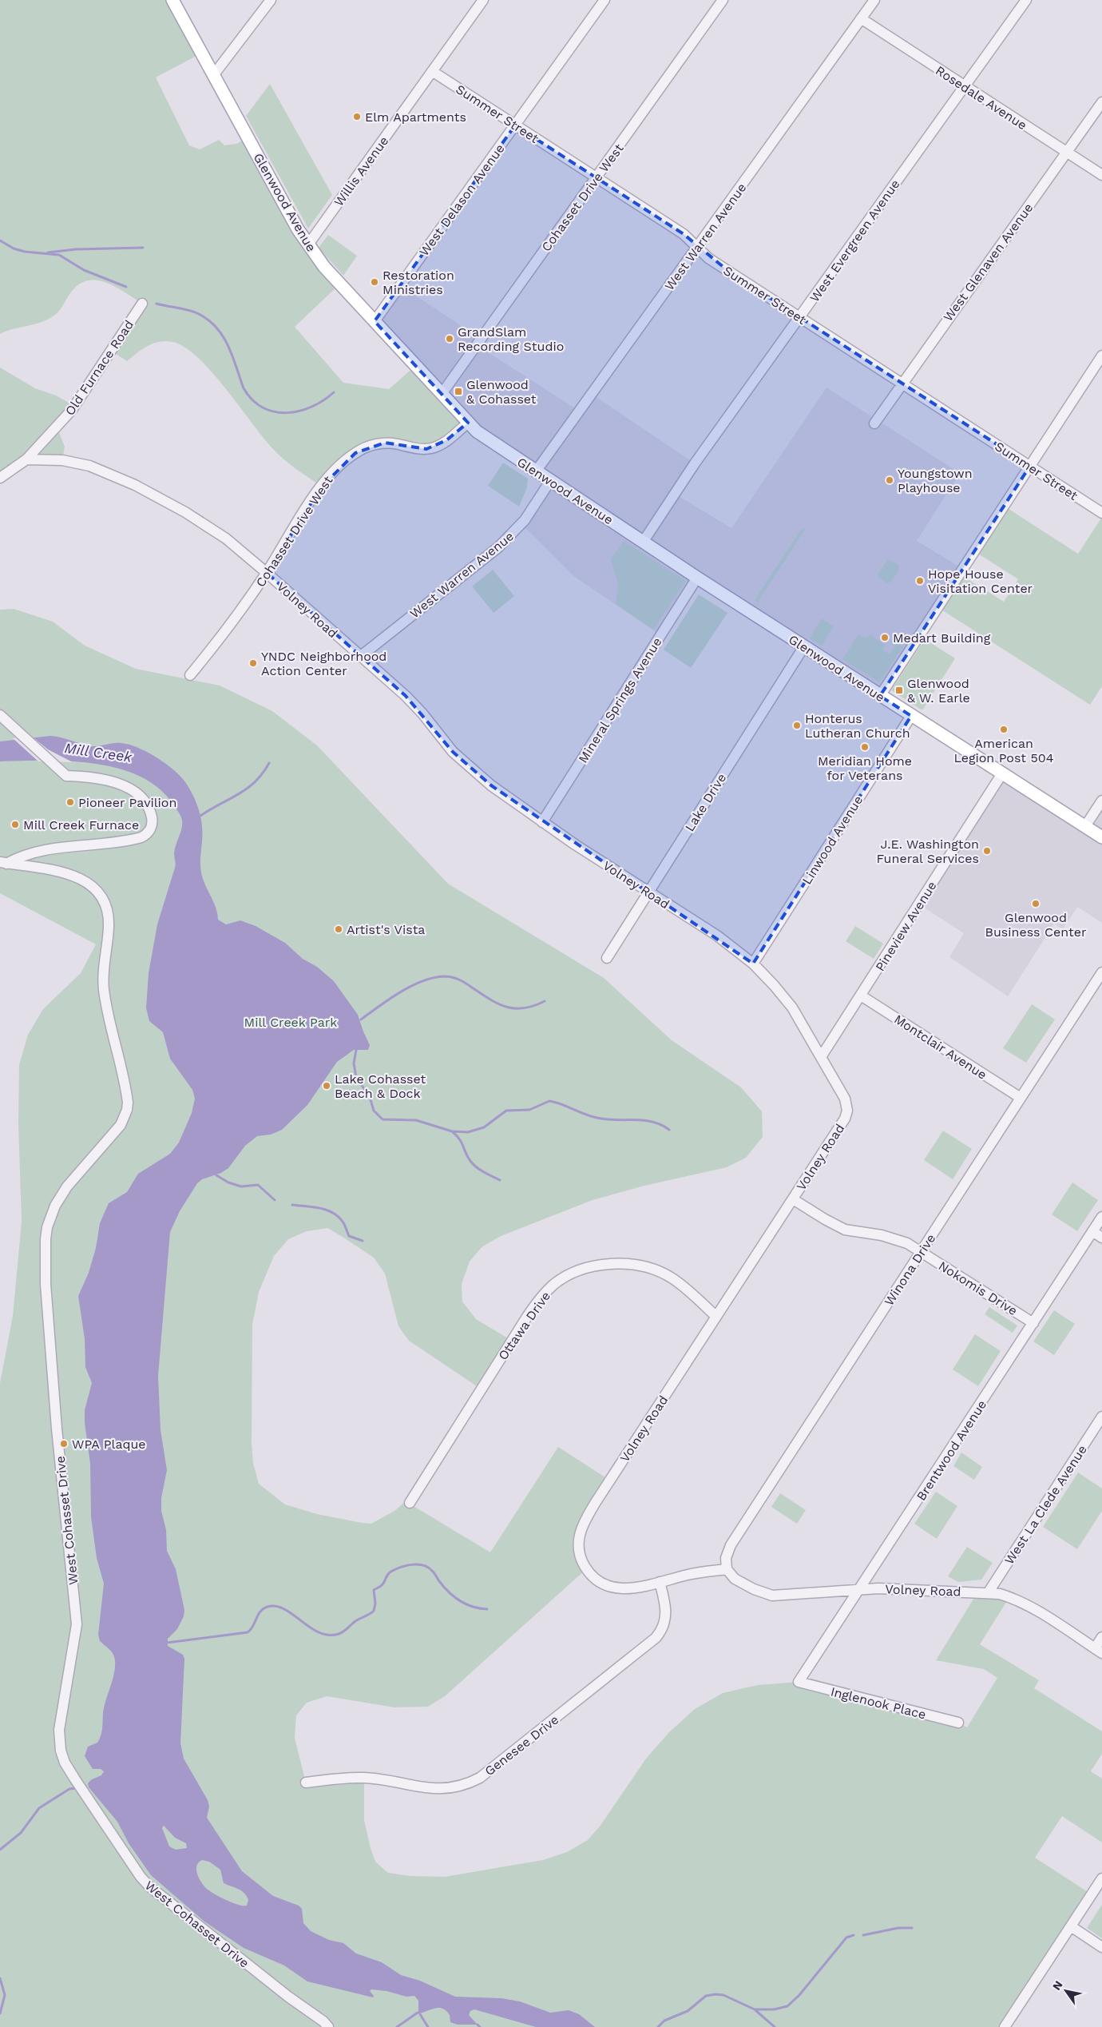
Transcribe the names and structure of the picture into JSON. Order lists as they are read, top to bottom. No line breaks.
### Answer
{"streets":{"main road":["Glenwood Avenue"],"street":["Rosedale Avenue","Summer Street","Willis Avenue","Cohasset Drive West","West Delason Avenue","West Warren Avenue","West Evergreen Avenue","West Glenaven Avenue","Old Furnace Road","Volney Road","Mineral Springs Avenue","Lake Drive","Linwood Avenue","Pineview Avenue","Montclair Avenue","Winona Drive","Nokomis Drive","Ottawa Drive","Brentwood Avenue","West La Clede Avenue","West Cohasset Drive","Inglenook Place","Genesee Drive"]},"crossings":[["Rosedale Avenue","West Warren Avenue"],["Rosedale Avenue","West Evergreen Avenue"],["Rosedale Avenue","West Glenaven Avenue"],["Summer Street","Willis Avenue"],["Summer Street","Cohasset Drive West"],["Summer Street","West Delason Avenue"],["Summer Street","West Warren Avenue"],["Summer Street","West Evergreen Avenue"],["Summer Street","West Glenaven Avenue"],["Willis Avenue","Glenwood Avenue"],["Cohasset Drive West","Glenwood Avenue"],["Cohasset Drive West","Volney Road"],["West Delason Avenue","Glenwood Avenue"],["Glenwood Avenue","West Warren Avenue"],["Glenwood Avenue","West Evergreen Avenue"],["Glenwood Avenue","Mineral Springs Avenue"],["Glenwood Avenue","Lake Drive"],["Glenwood Avenue","Linwood Avenue"],["Glenwood Avenue","Pineview Avenue"],["West Warren Avenue","Volney Road"],["Old Furnace Road","Volney Road"],["Volney Road","Mineral Springs Avenue"],["Volney Road","Lake Drive"],["Volney Road","Linwood Avenue"],["Volney Road","Pineview Avenue"],["Volney Road","Winona Drive"],["Volney Road","Nokomis Drive"],["Volney Road","Ottawa Drive"],["Volney Road","Brentwood Avenue"],["Volney Road","West La Clede Avenue"],["Volney Road","Genesee Drive"],["Pineview Avenue","Montclair Avenue"],["Montclair Avenue","Winona Drive"],["Winona Drive","Nokomis Drive"],["Nokomis Drive","Brentwood Avenue"],["Brentwood Avenue","Inglenook Place"]],"water":["Mill Creek"],"parks":["Mill Creek Park"],"places":{"other":["Elm Apartments","Restoration Ministries","GrandSlam Recording Studio","Youngstown Playhouse","Hope House Visitation Center","Medart Building","YNDC Neighborhood Action Center","Honterus Lutheran Church","American Legion Post 504","Meridian Home for Veterans","Pioneer Pavilion","Mill Creek Furnace","J.E. Washington Funeral Services","Glenwood Business Center","Artist's Vista","Lake Cohasset Beach & Dock","WPA Plaque"],"transit":["Glenwood & Cohasset","Glenwood & W. Earle"]},"north":"top left"}
